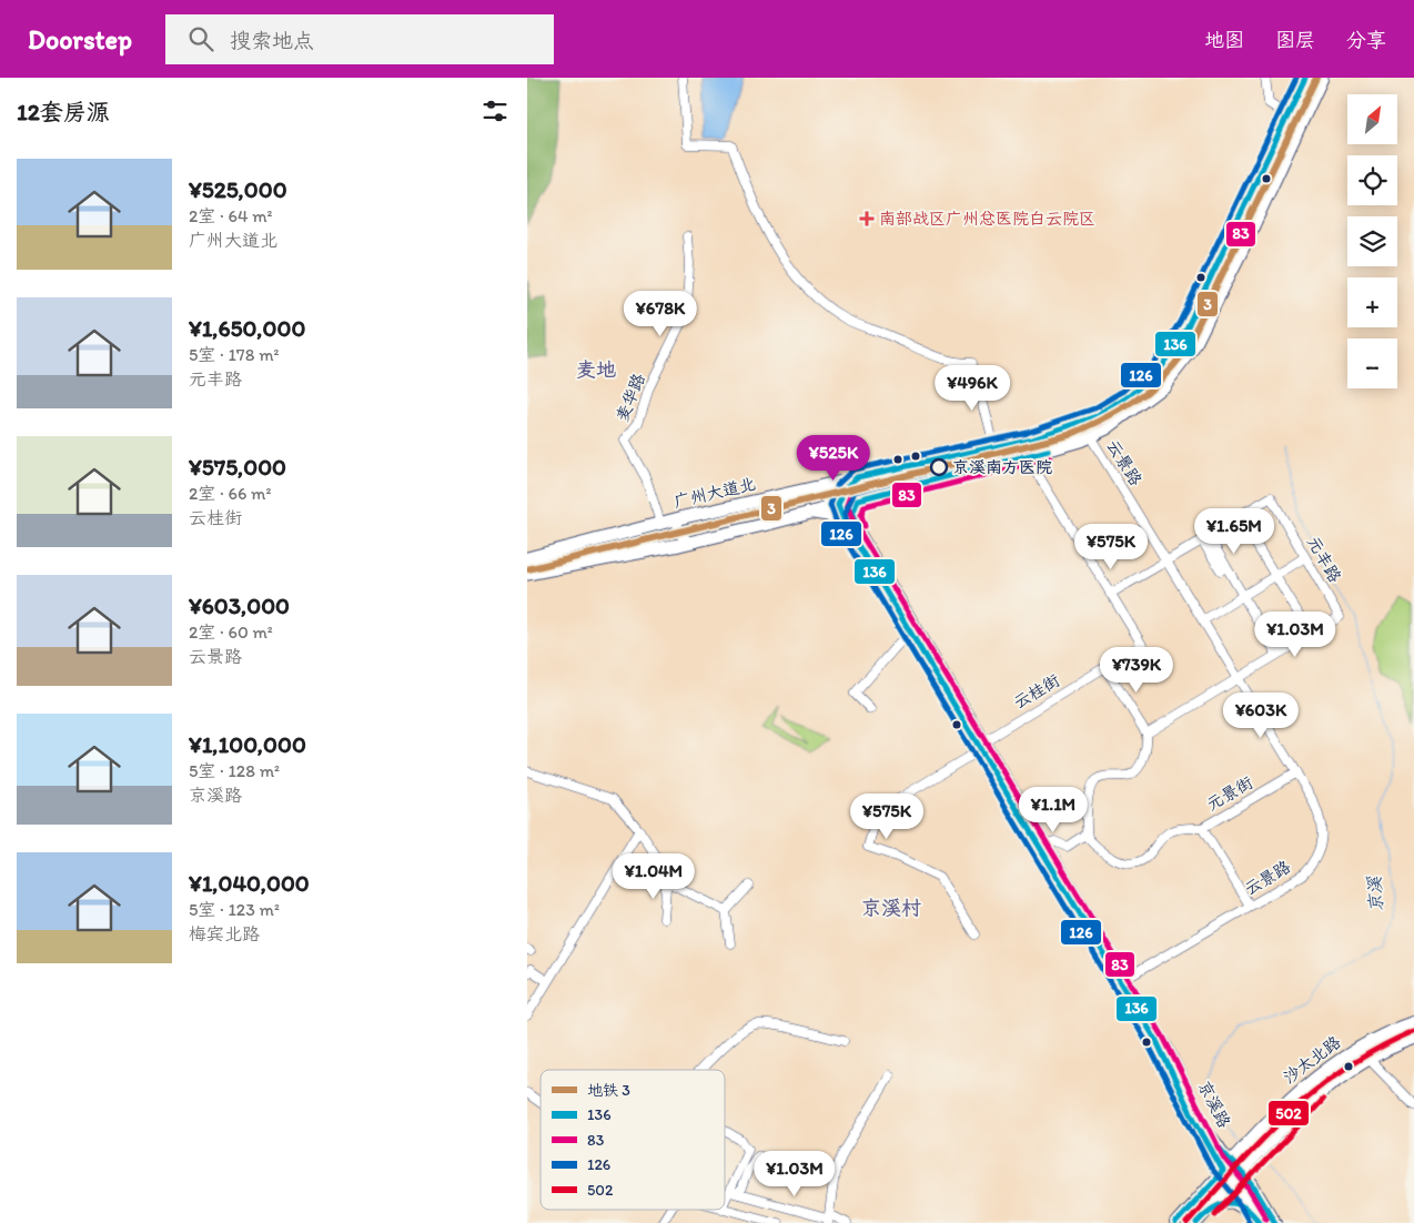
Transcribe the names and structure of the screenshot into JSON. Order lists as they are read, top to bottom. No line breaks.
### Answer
{"streets":{"highway":["广州大道北"],"main road":["沙太北路","京溪路"],"street":["麦华路","云景路","元丰路","云桂街","元景街"]},"crossings":[["麦华路","广州大道北"],["云景路","元景街"],["云景路","京溪路"],["广州大道北","京溪路"],["云桂街","京溪路"],["沙太北路","京溪路"]],"districts":["麦地","京溪村"],"water":["京溪"],"places":{"health":["南部战区广州总医院白云院区"],"other":["京溪南方医院"]},"lines":["metro line 3","transit line 136","transit line 126","transit line 83","transit line 502"],"legend":["地铁 3","136","83","126","502"],"north":"top right","page":{"header":"Doorstep","search":"搜索地点","nav":["地图","图层","分享"],"heading":"12套房源","map_buttons":["+","−"],"list":[{"name":"¥525,000","note":"2室 · 64 m² · 广州大道北"},{"name":"¥1,650,000","note":"5室 · 178 m² · 元丰路"},{"name":"¥575,000","note":"2室 · 66 m² · 云桂街"},{"name":"¥603,000","note":"2室 · 60 m² · 云景路"},{"name":"¥1,100,000","note":"5室 · 128 m² · 京溪路"},{"name":"¥1,040,000","note":"5室 · 123 m² · 梅宾北路"}],"price":["¥678K","¥496K","¥525K","¥1.65M","¥575K","¥1.03M","¥739K","¥603K","¥1.1M","¥575K","¥1.04M","¥1.03M"]}}
